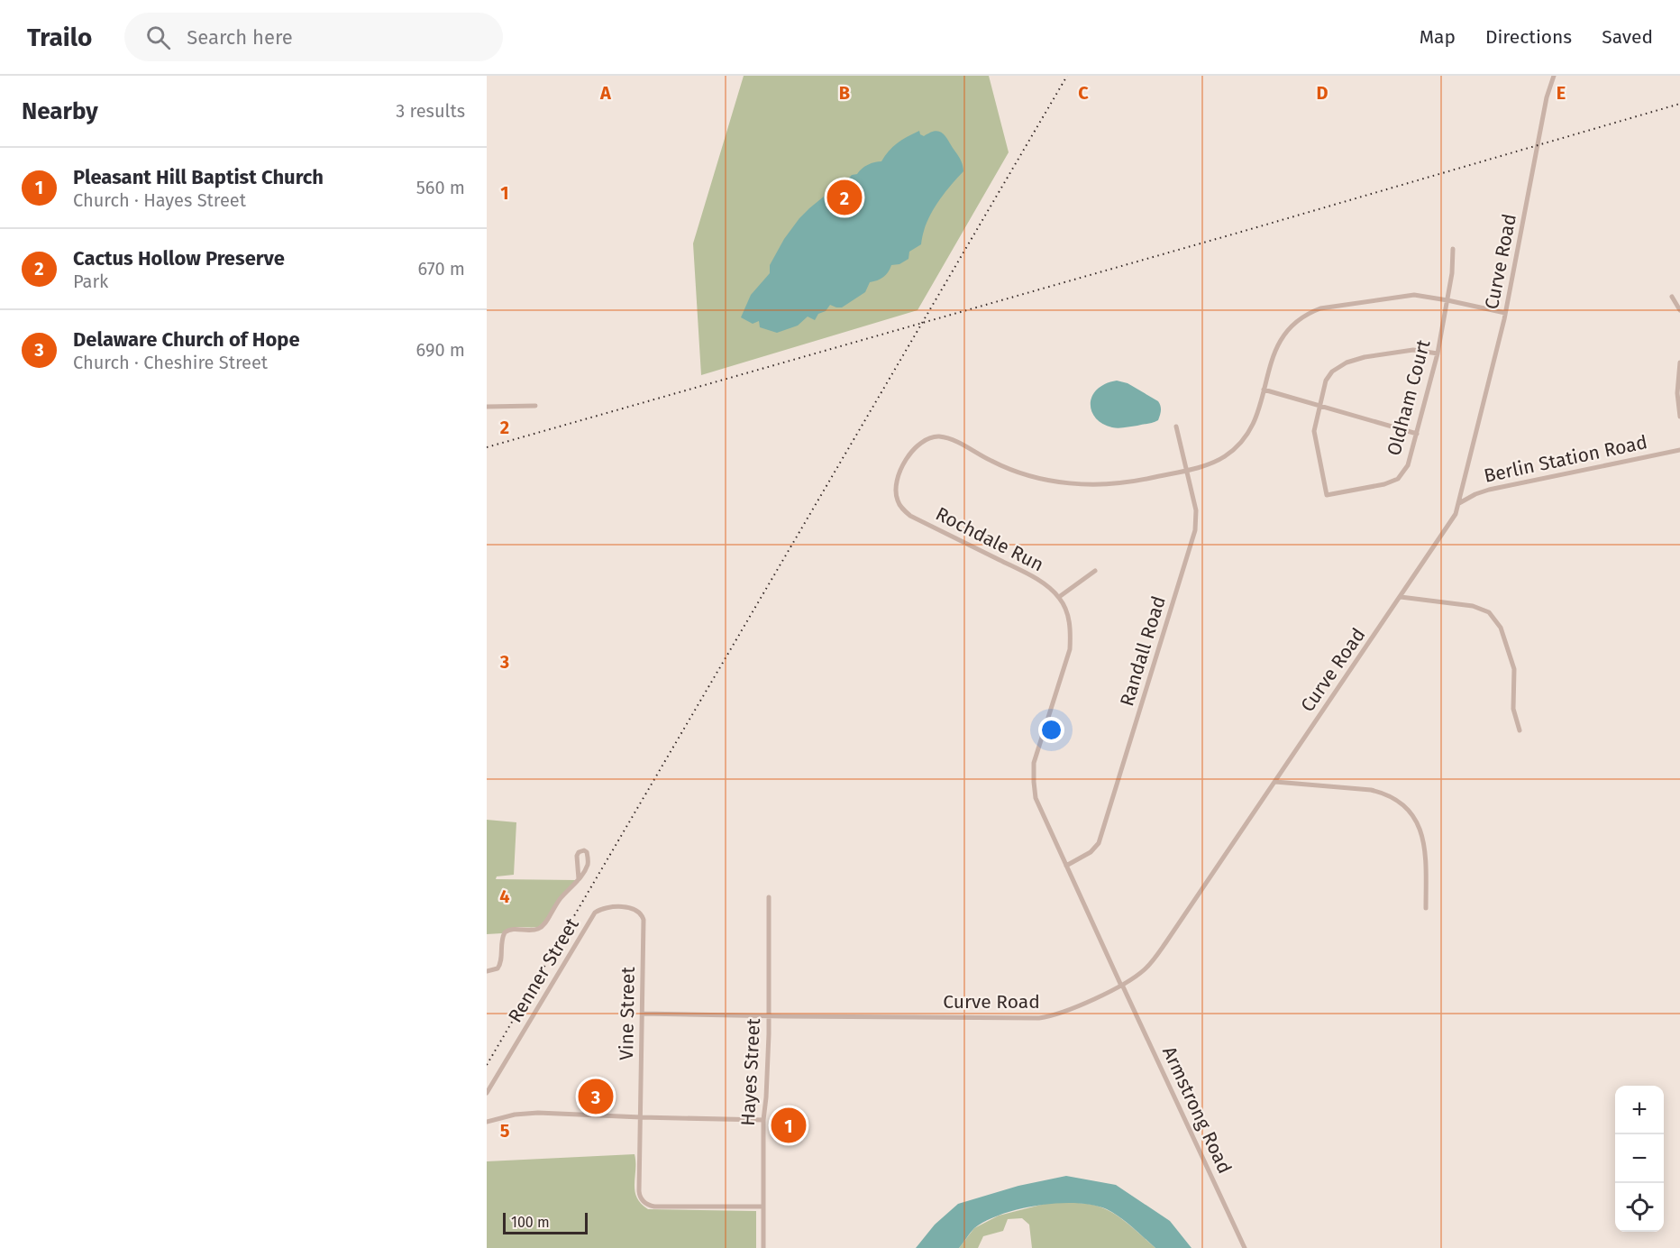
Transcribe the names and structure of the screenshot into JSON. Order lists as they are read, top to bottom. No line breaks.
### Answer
{"streets":{"street":["Curve Road","Oldham Court","Berlin Station Road","Rochdale Run","Randall Road","Renner Street","Vine Street","Hayes Street","Armstrong Road"]},"crossings":[["Curve Road","Berlin Station Road"],["Curve Road","Rochdale Run"],["Curve Road","Vine Street"],["Curve Road","Hayes Street"],["Curve Road","Armstrong Road"],["Oldham Court","Rochdale Run"],["Rochdale Run","Randall Road"],["Rochdale Run","Armstrong Road"],["Renner Street","Vine Street"],["Vine Street","Hayes Street"]],"scale_bar":"100 m","page":{"header":"Trailo","search":"Search here","nav":["Map","Directions","Saved"],"heading":["Nearby","3 results"],"list":[{"mark":"1","name":"Pleasant Hill Baptist Church","note":"Church · Hayes Street","value":"560 m"},{"mark":"2","name":"Cactus Hollow Preserve","note":"Park","value":"670 m"},{"mark":"3","name":"Delaware Church of Hope","note":"Church · Cheshire Street","value":"690 m"}],"pins":["2","3","1"],"map_buttons":["+","−"],"scale":"100 m"},"grid":{"columns":["A","B","C","D","E"],"rows":["1","2","3","4","5"]}}
